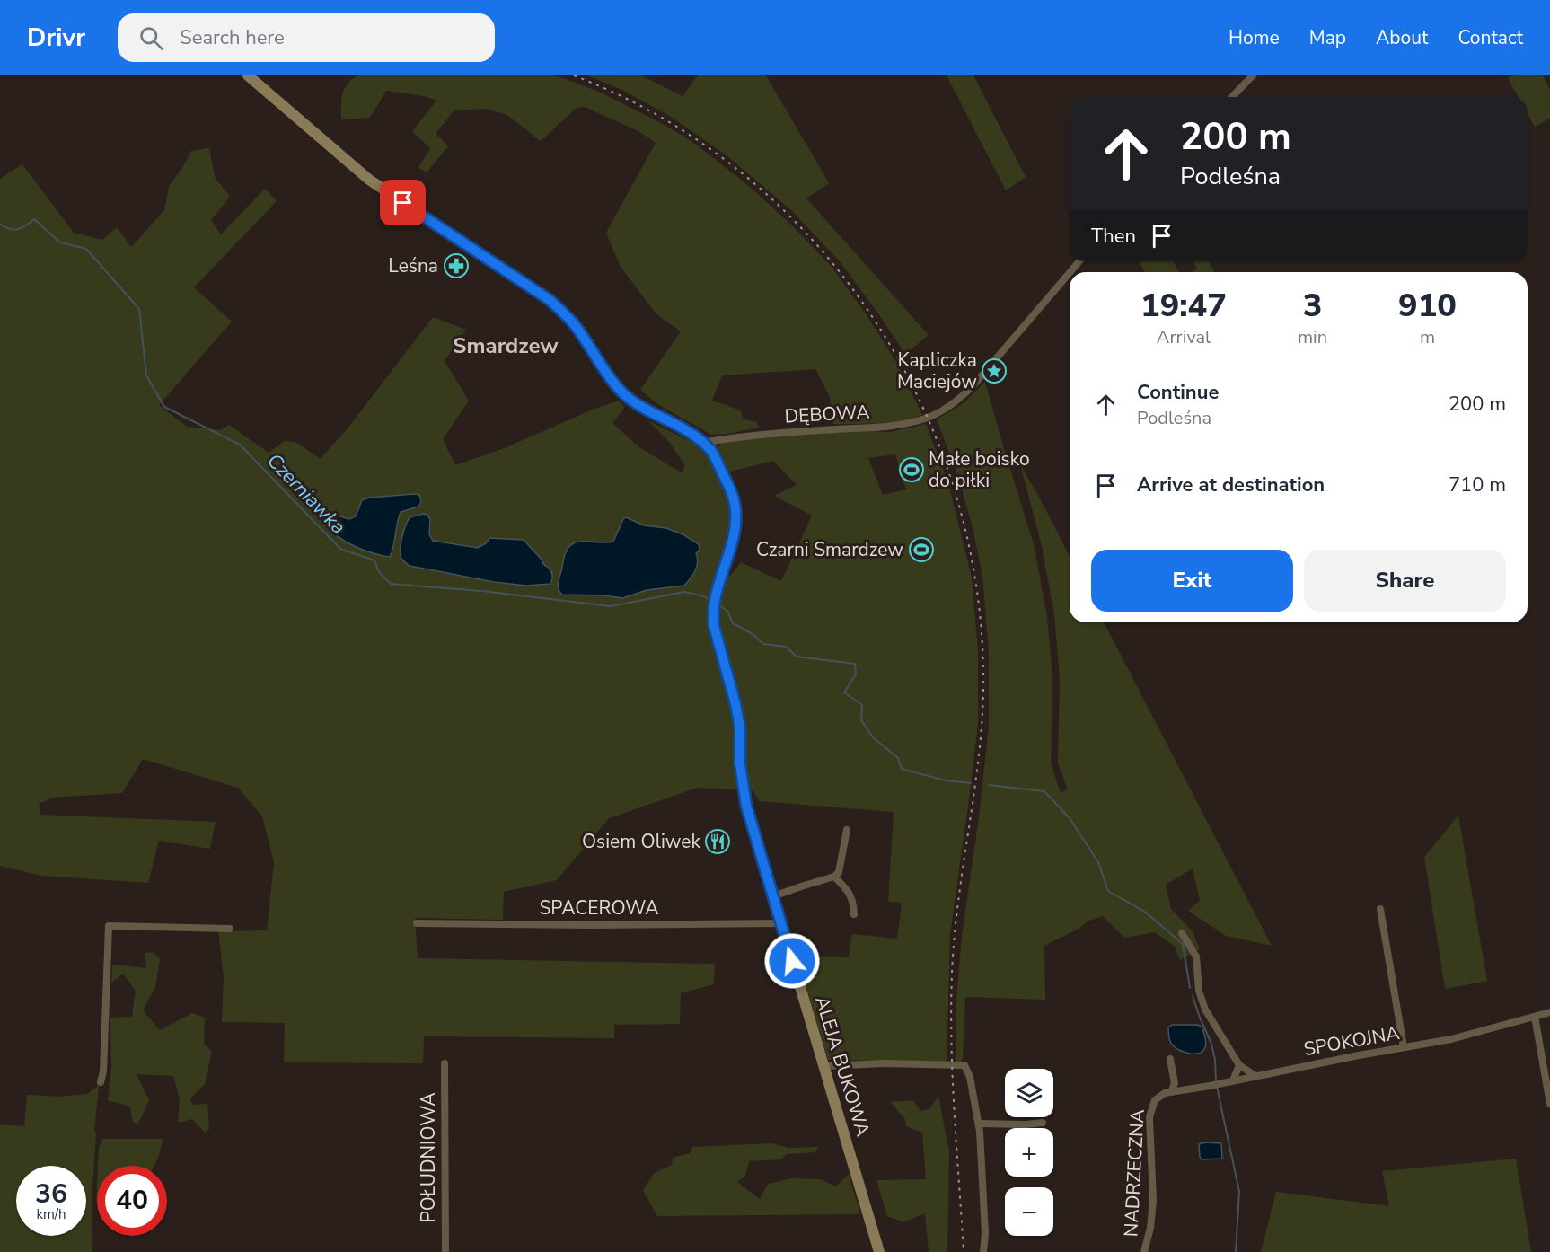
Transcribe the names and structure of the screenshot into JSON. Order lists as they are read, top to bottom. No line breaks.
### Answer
{"streets":{"street":["DĘBOWA","SPACEROWA","SPOKOJNA","ALEJA BUKOWA","POŁUDNIOWA","NADRZECZNA"]},"crossings":[["DĘBOWA","ALEJA BUKOWA"],["SPACEROWA","ALEJA BUKOWA"],["SPOKOJNA","NADRZECZNA"]],"districts":["Smardzew"],"water":["Czerniawka"],"places":{"pharmacy":["Leśna"],"place":["Kapliczka Maciejów"],"sports":["Małe boisko do piłki","Czarni Smardzew"],"restaurant":["Osiem Oliwek"]},"page":{"header":"Drivr","search":"Search here","nav":["Home","Map","About","Contact"],"turn":["200 m","Podleśna"],"then":"Then","eta":["19:47","Arrival","3","min","910","m"],"list":[{"name":"Continue","note":"Podleśna","value":"200 m"},{"name":"Arrive at destination","value":"710 m"}],"buttons":["Exit","Share"],"map_buttons":["+","−"],"speed":"36 km/h","limit":"40"}}
